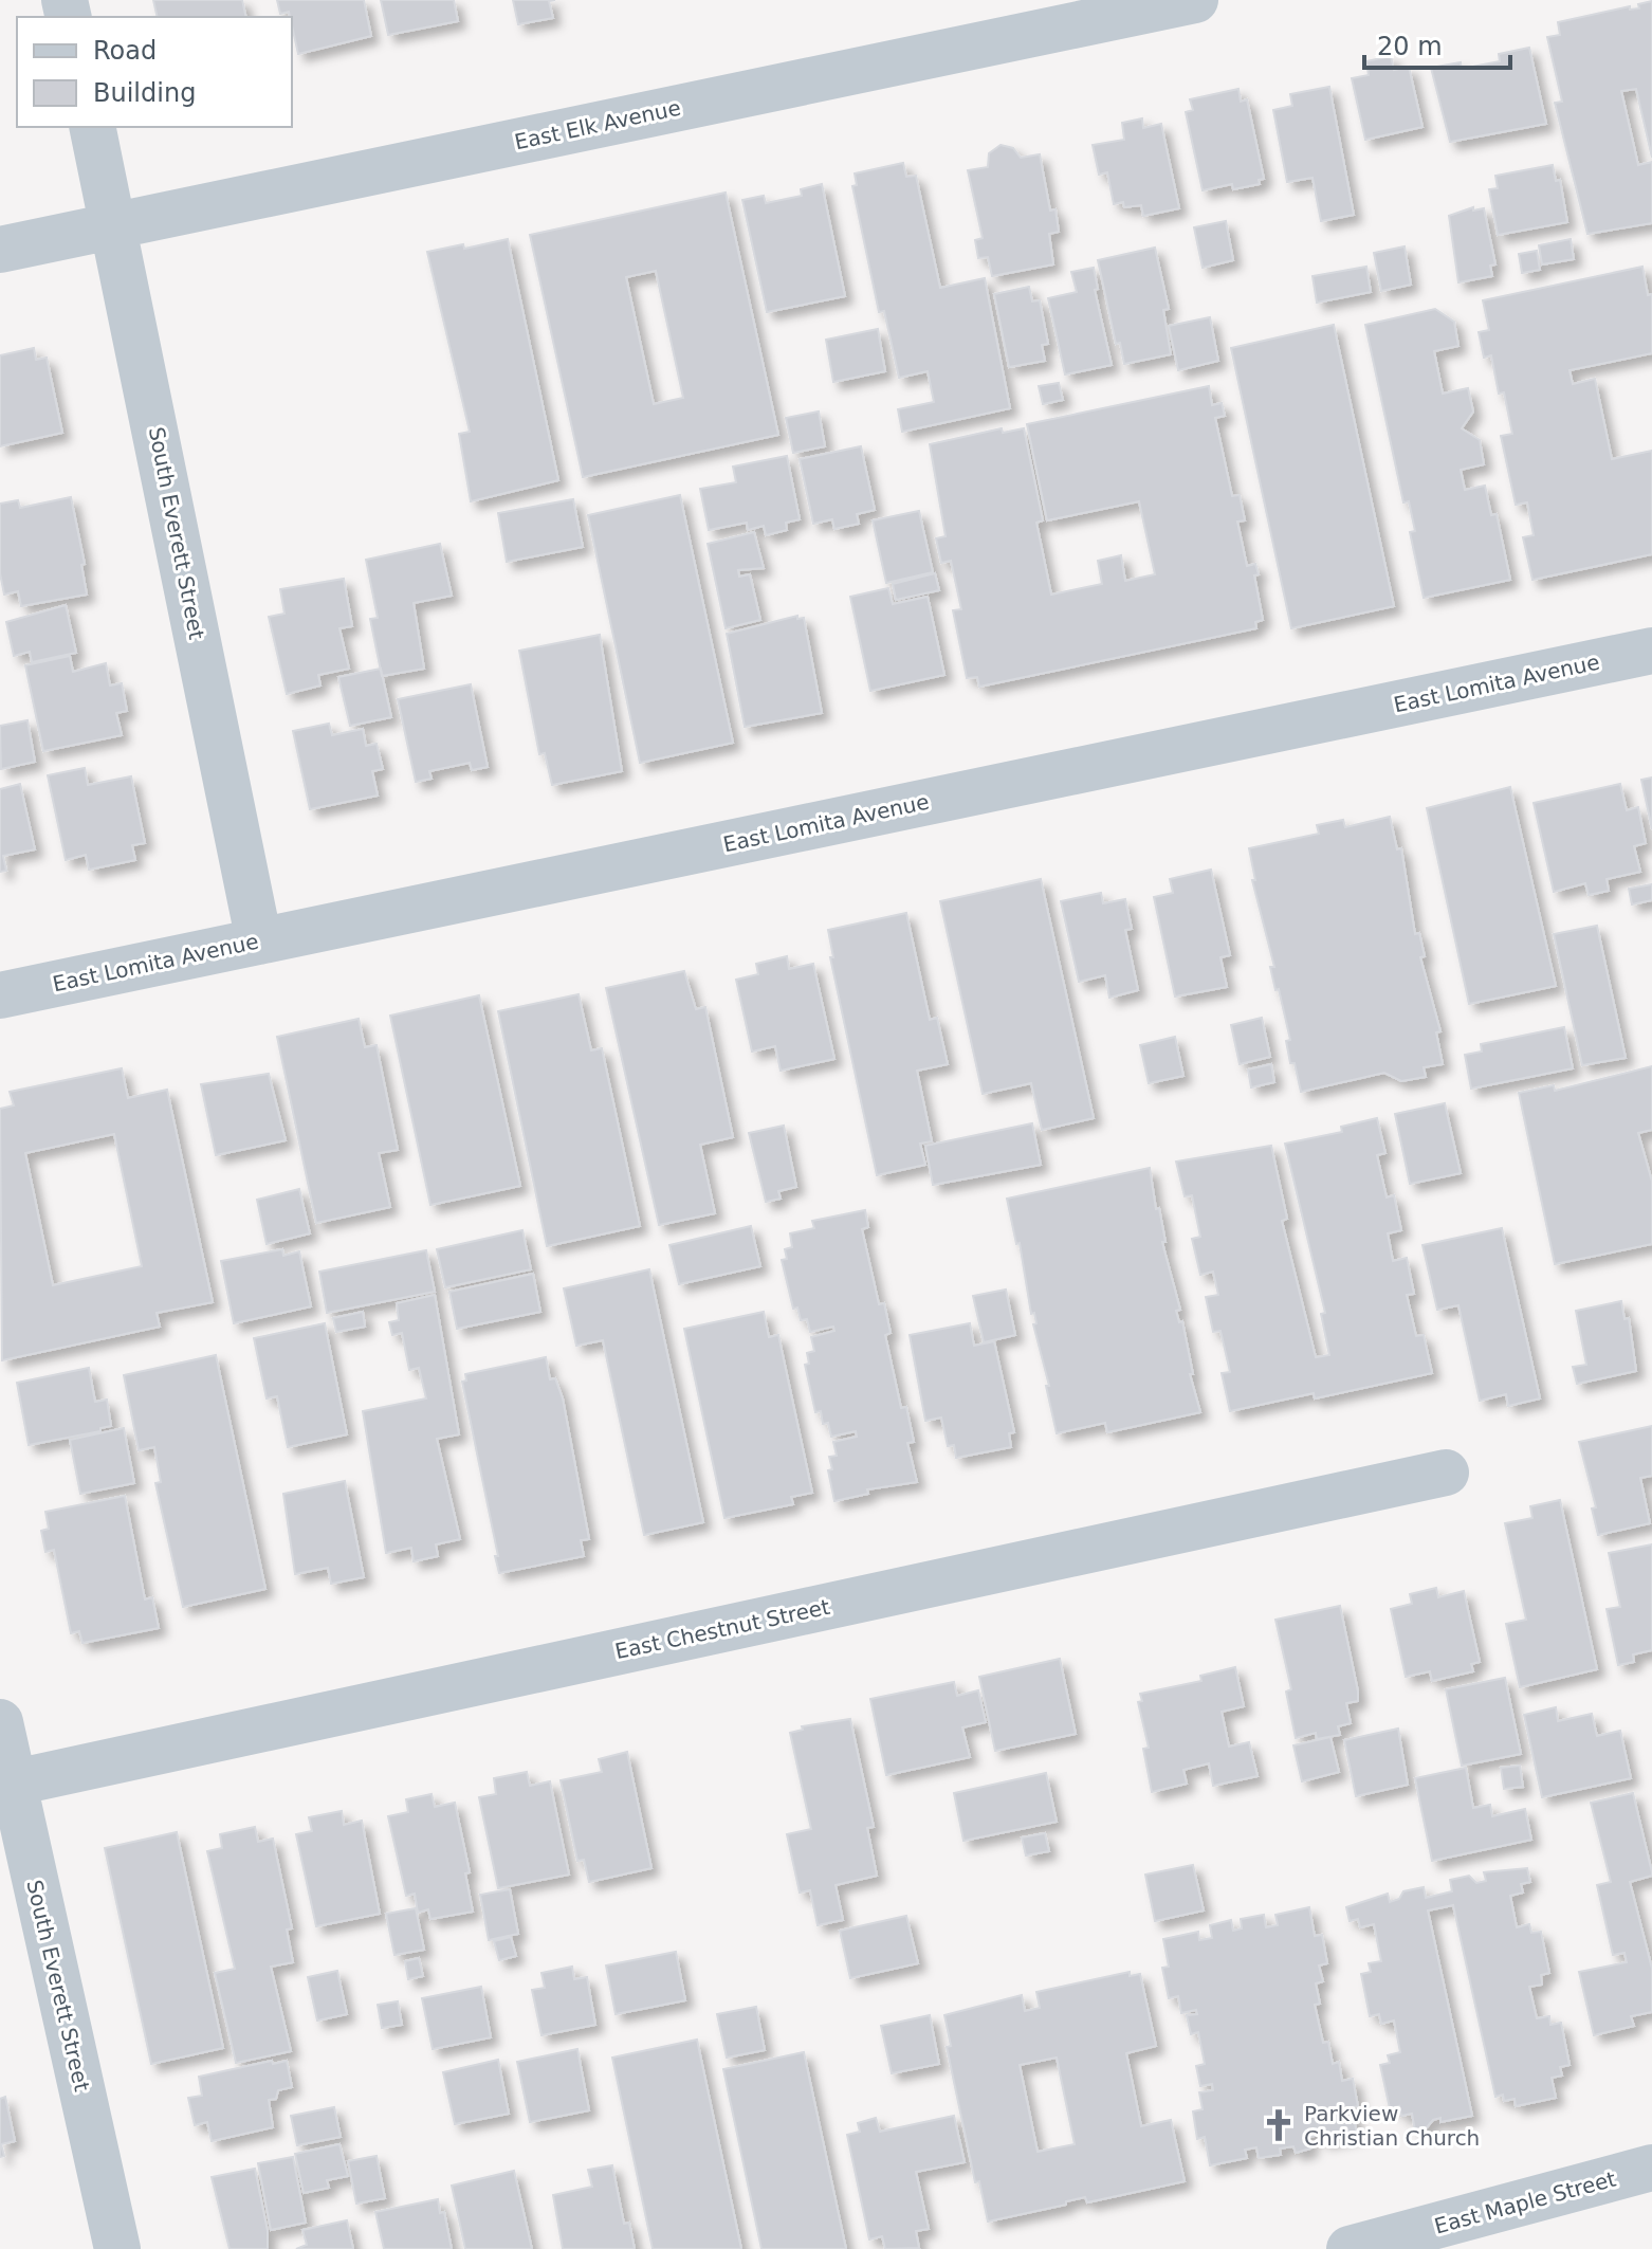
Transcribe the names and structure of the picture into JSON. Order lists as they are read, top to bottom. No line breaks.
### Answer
{"streets":{"street":["East Elk Avenue","South Everett Street","East Lomita Avenue","East Chestnut Street","East Maple Street"]},"crossings":[["East Elk Avenue","South Everett Street"],["South Everett Street","East Lomita Avenue"],["South Everett Street","East Chestnut Street"]],"places":{"church":["Parkview Christian Church"]},"legend":["Road","Building"],"scale_bar":"20 m"}
